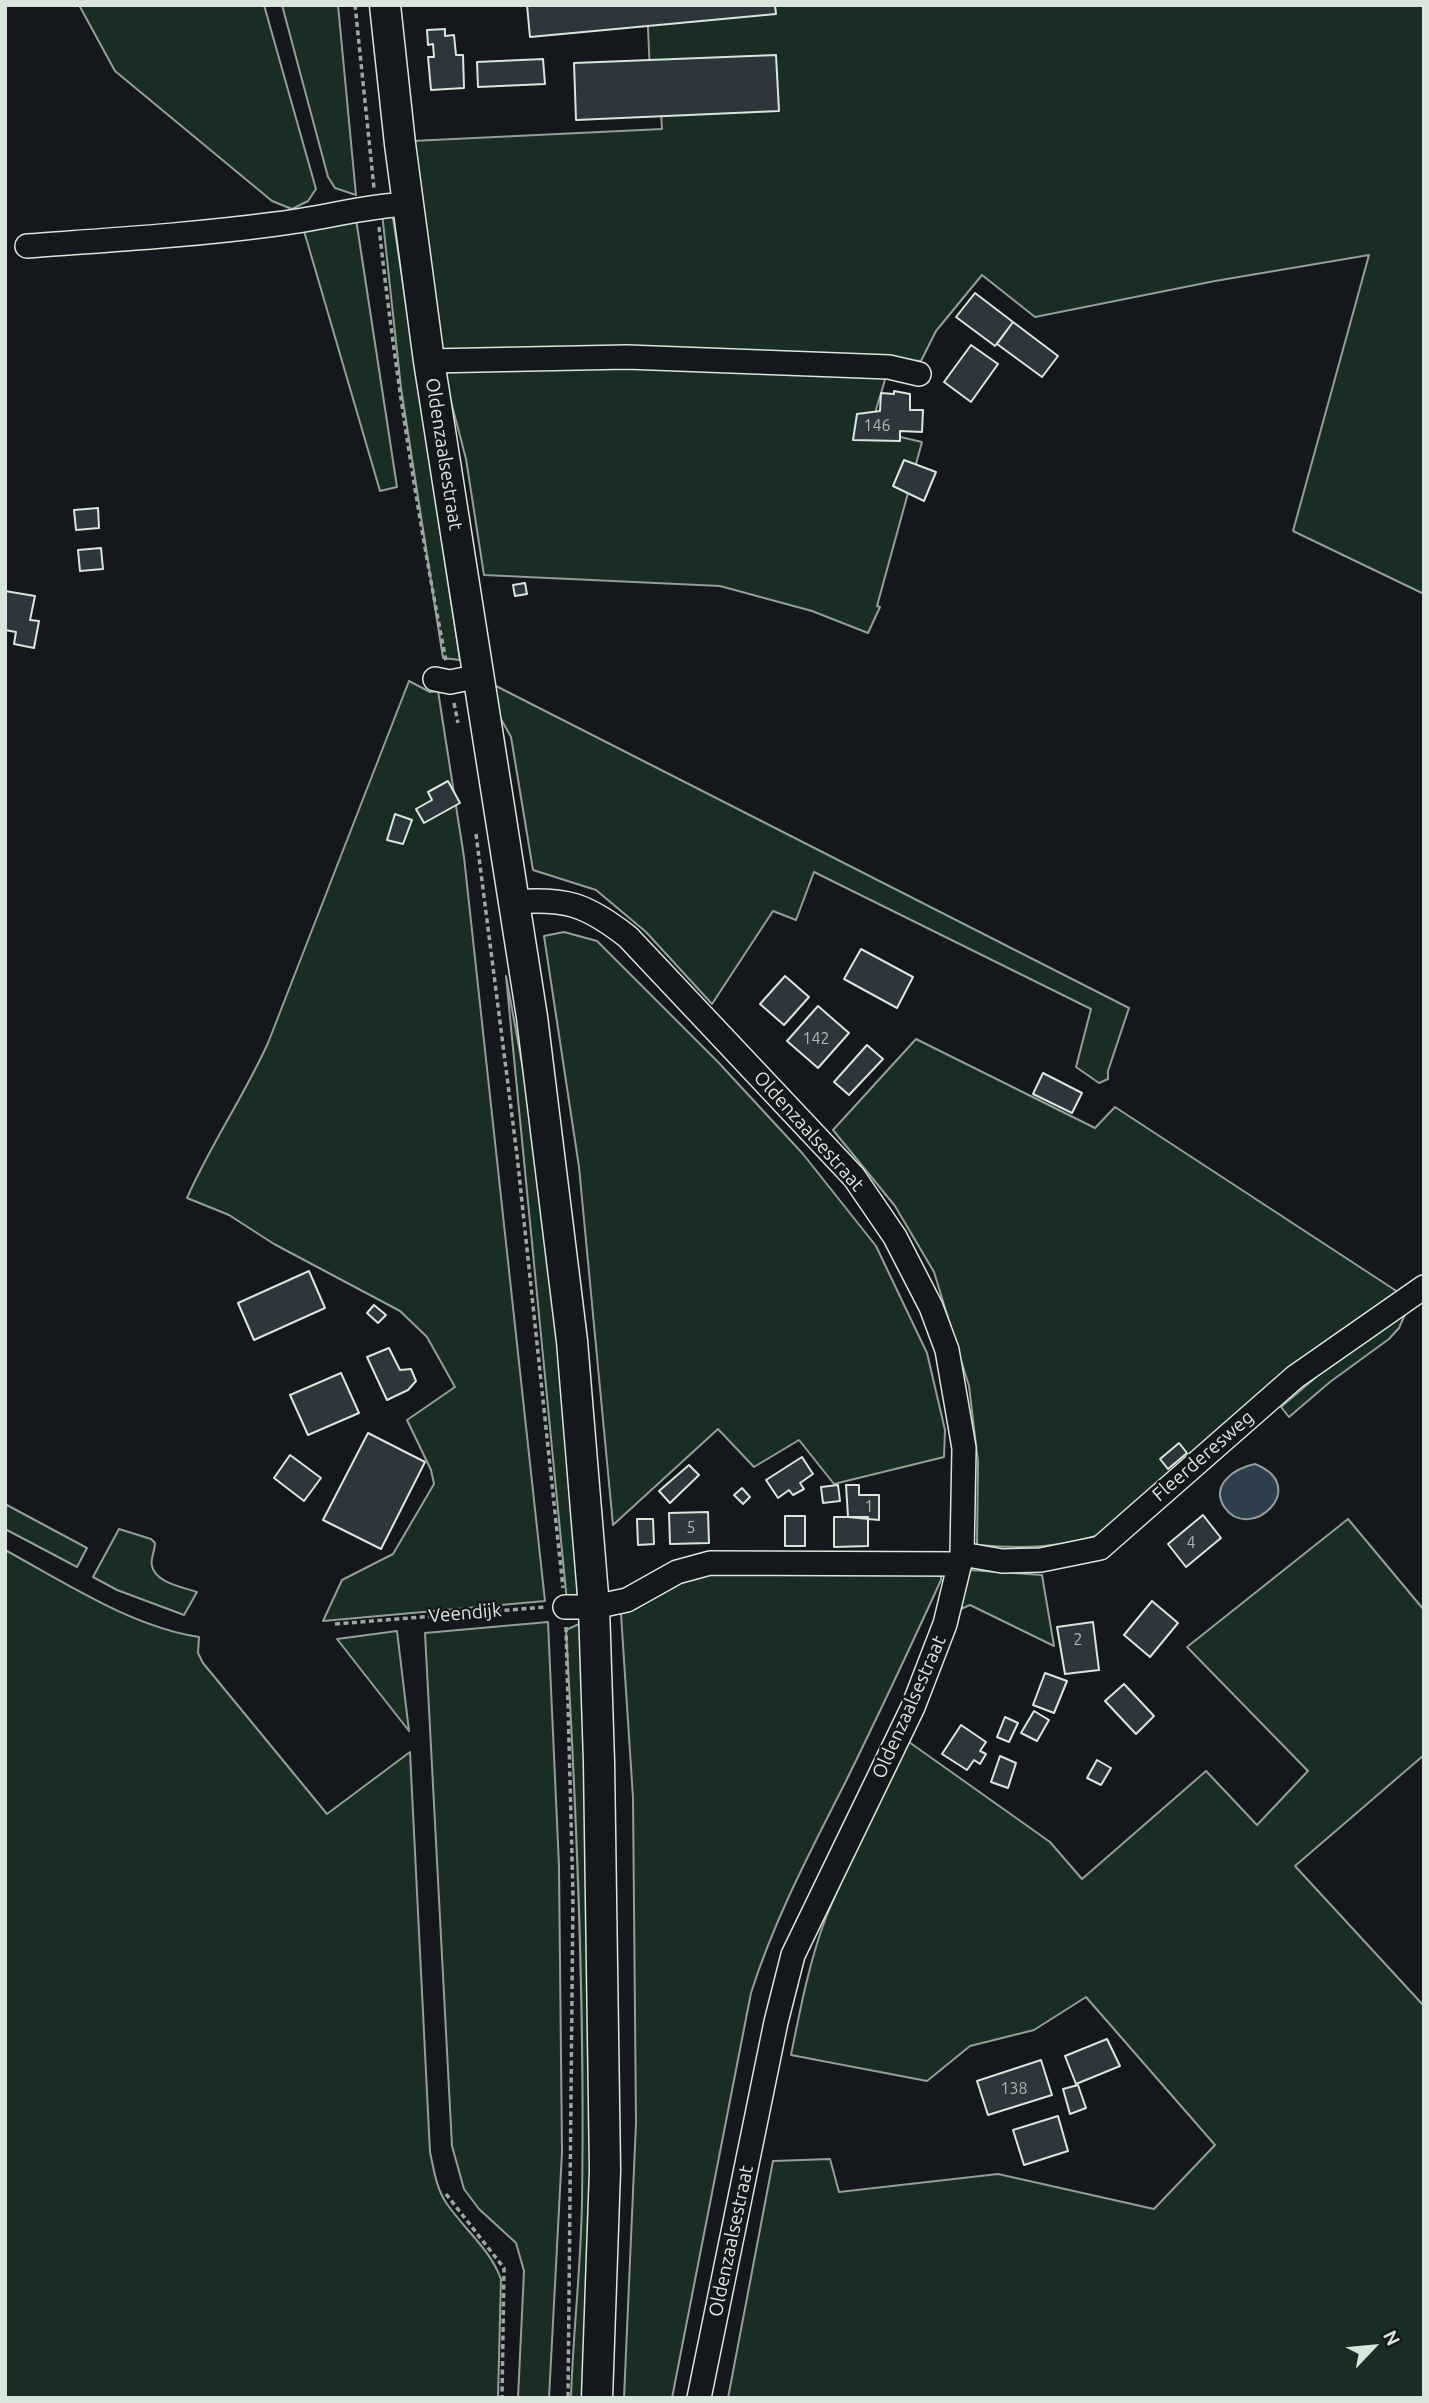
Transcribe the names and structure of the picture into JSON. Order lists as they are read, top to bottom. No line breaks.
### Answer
{"streets":{"main road":["Oldenzaalsestraat"],"street":["Fleerderesweg"],"path":["Veendijk"]},"crossings":[["Oldenzaalsestraat","Fleerderesweg"],["Oldenzaalsestraat","Veendijk"],["Fleerderesweg","Veendijk"]],"house_numbers":["146","142","1","5","4","2","138"],"north":"top right"}
